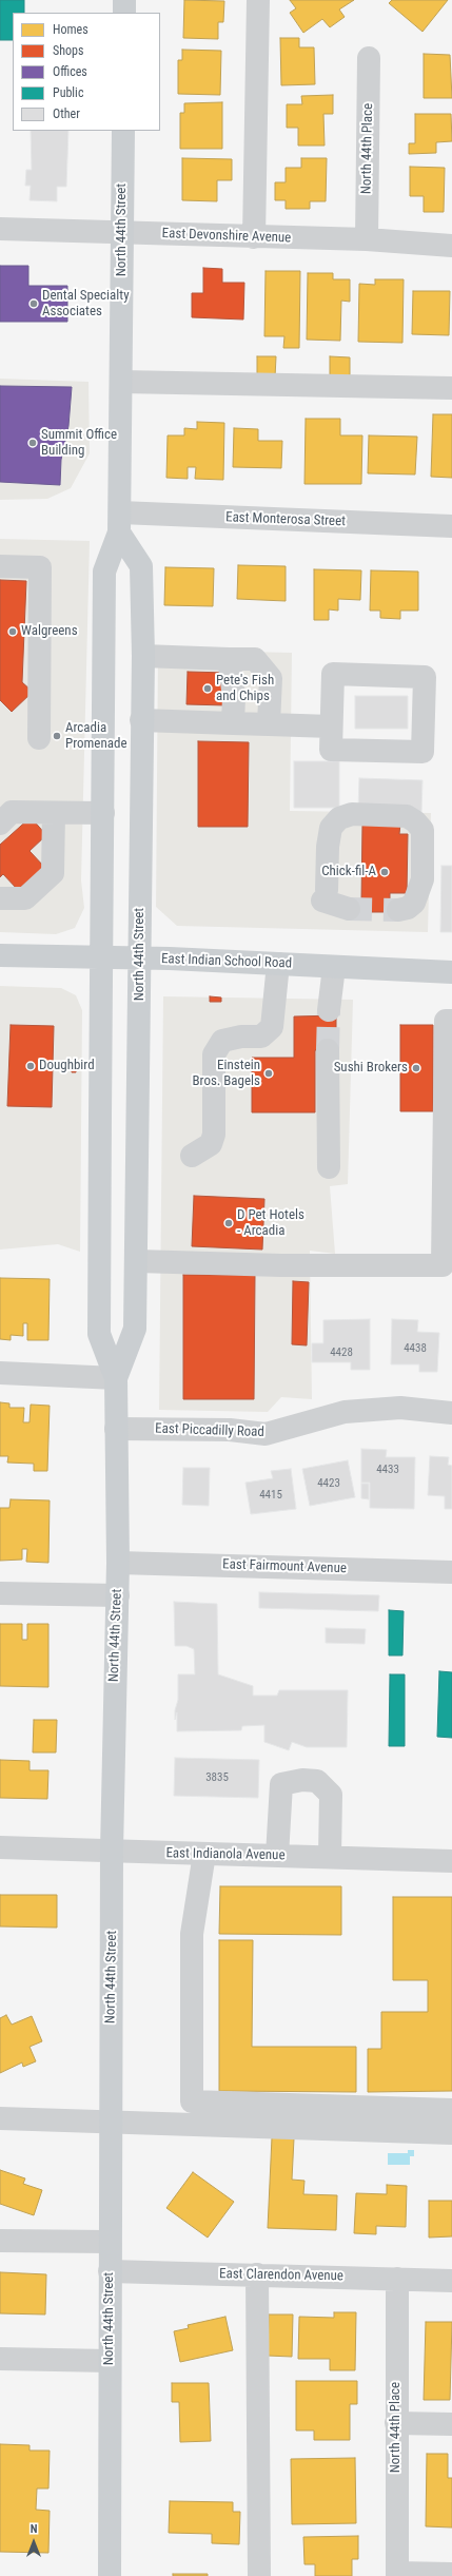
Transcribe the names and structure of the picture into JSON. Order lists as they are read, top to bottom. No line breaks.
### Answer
{"streets":{"main road":["North 44th Street","East Indian School Road"],"street":["North 44th Place","East Devonshire Avenue","East Monterosa Street","East Piccadilly Road","East Fairmount Avenue","East Indianola Avenue","East Clarendon Avenue"]},"crossings":[["North 44th Place","East Devonshire Avenue"],["North 44th Place","East Clarendon Avenue"],["North 44th Street","East Devonshire Avenue"],["North 44th Street","East Monterosa Street"],["North 44th Street","East Indian School Road"],["North 44th Street","East Piccadilly Road"],["North 44th Street","East Fairmount Avenue"],["North 44th Street","East Indianola Avenue"],["North 44th Street","East Clarendon Avenue"]],"places":["Dental Specialty Associates","Summit Office Building","Walgreens","Pete's Fish and Chips","Arcadia Promenade","Chick-fil-A","Doughbird","Sushi Brokers","Einstein Bros. Bagels","D Pet Hotels - Arcadia"],"house_numbers":["4438","4428","4433","4423","4415","3835"],"legend":["Homes","Shops","Offices","Public","Other"],"north":"top"}
